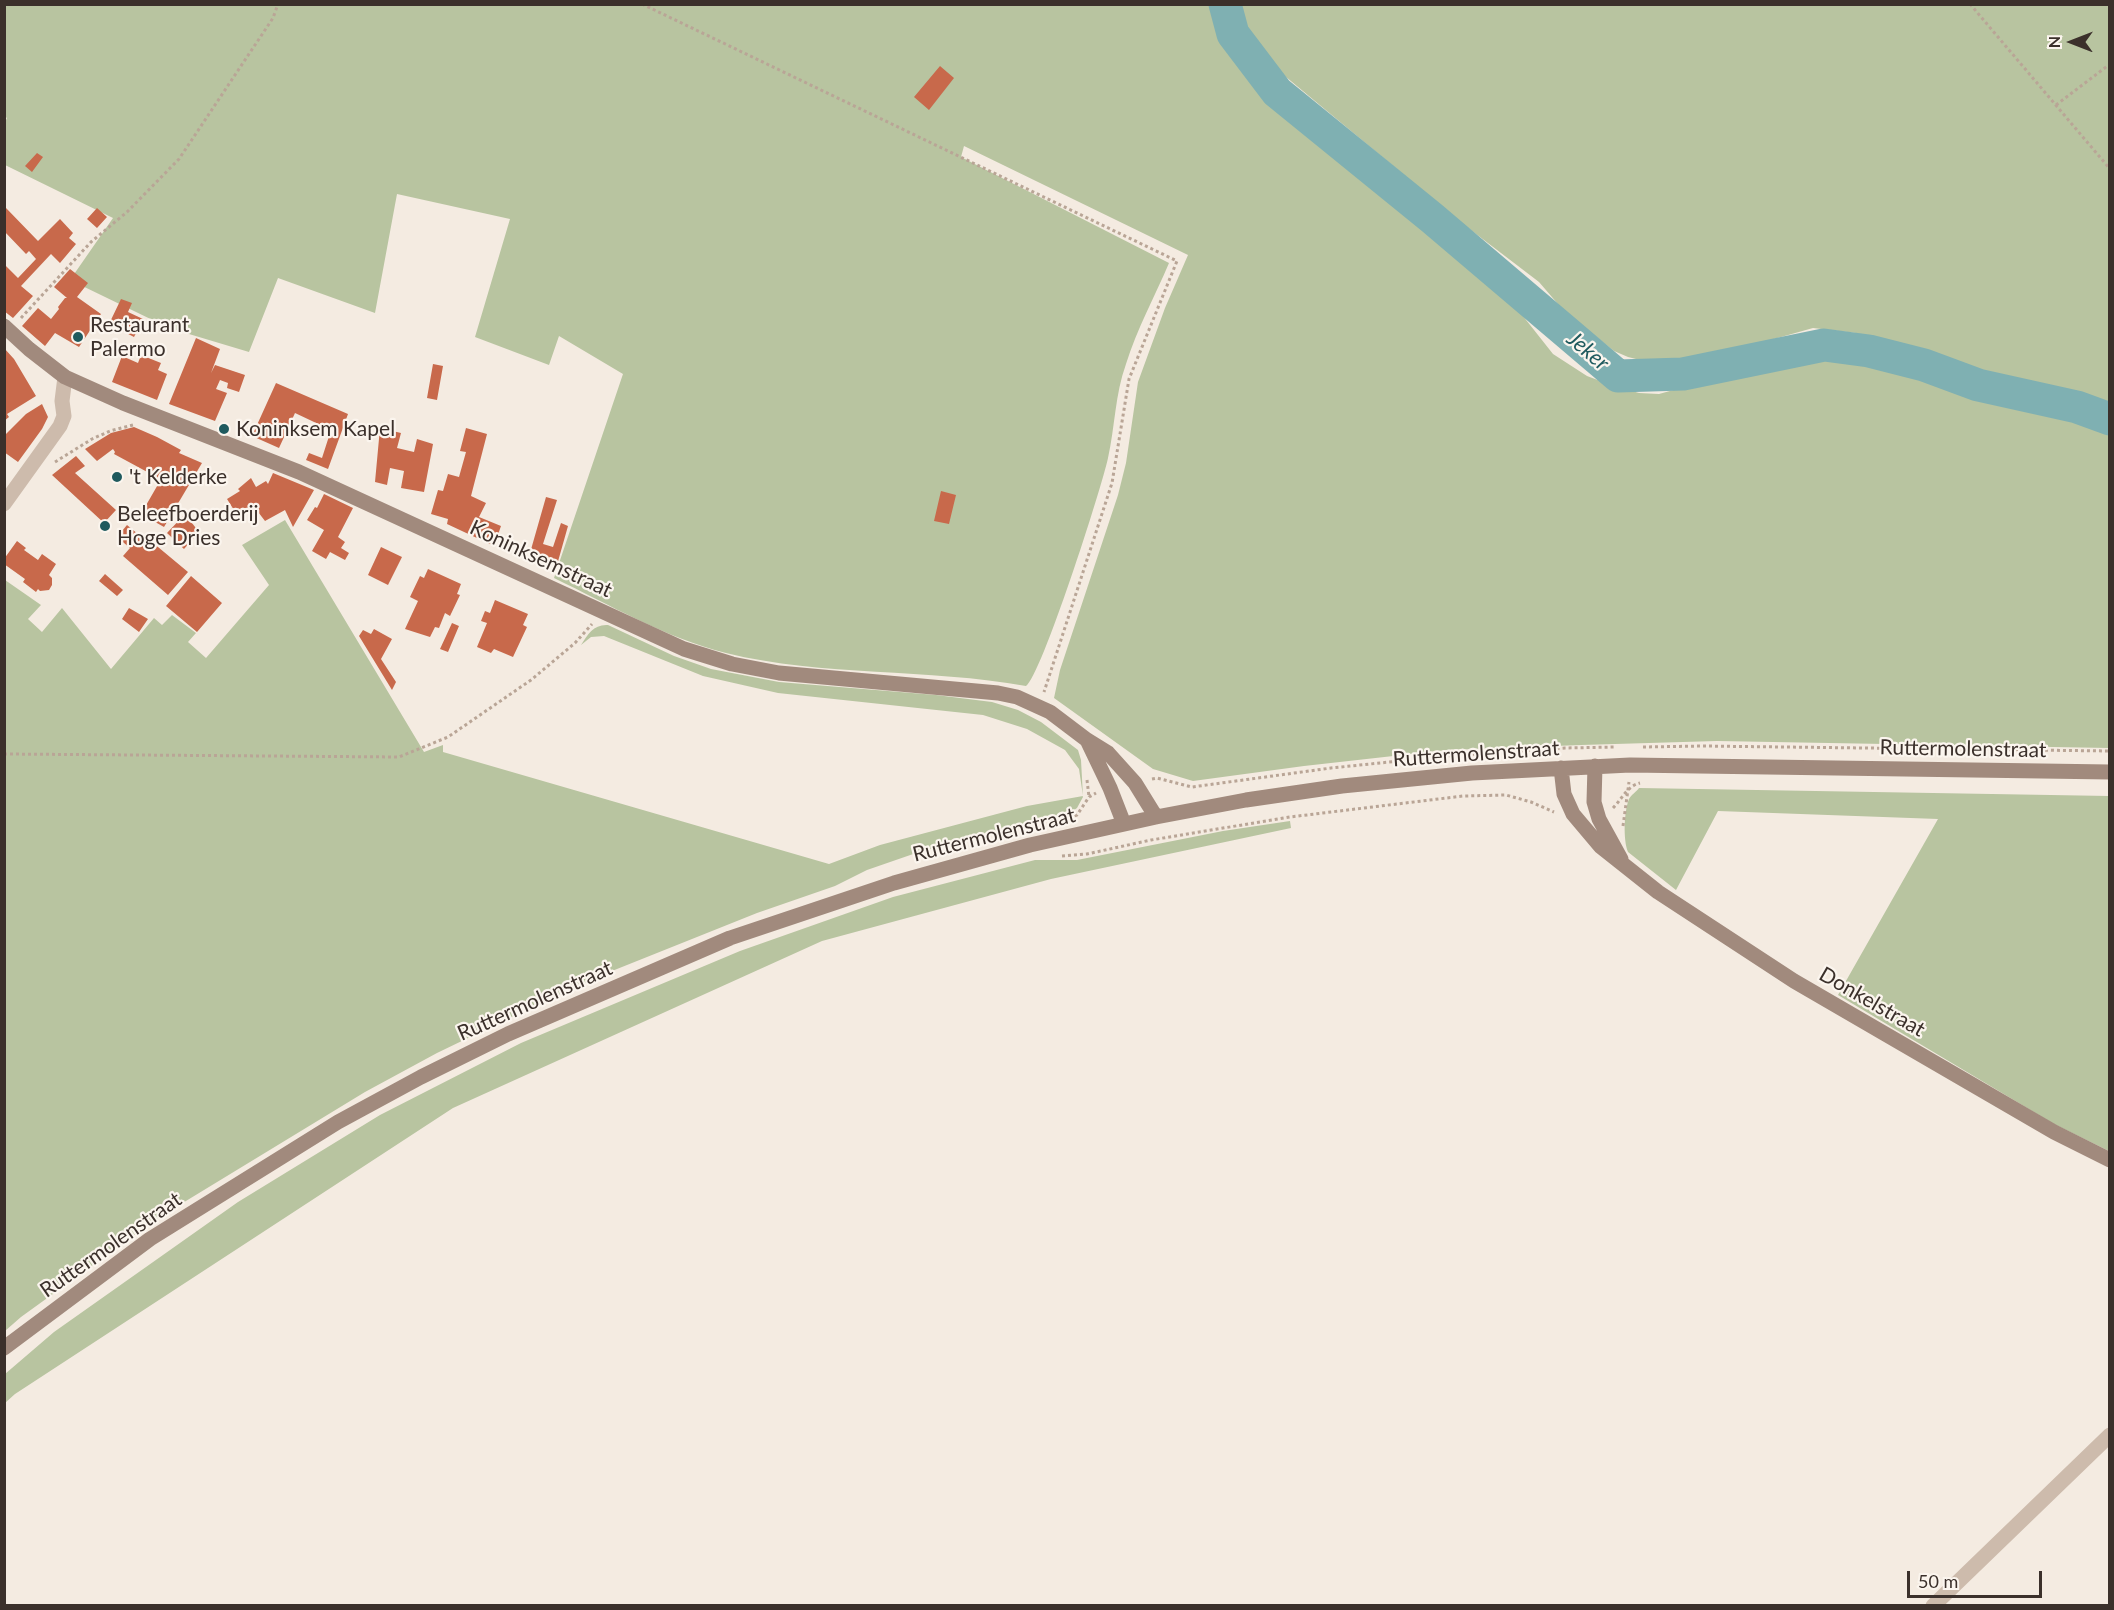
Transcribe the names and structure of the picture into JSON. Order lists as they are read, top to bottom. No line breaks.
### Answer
{"streets":{"main road":["Koninksemstraat","Ruttermolenstraat","Donkelstraat"]},"crossings":[["Koninksemstraat","Ruttermolenstraat"],["Ruttermolenstraat","Donkelstraat"]],"water":["Jeker"],"places":["Restaurant Palermo","Koninksem Kapel","'t Kelderke","Beleefboerderij Hoge Dries"],"scale_bar":"50 m","north":"left"}
